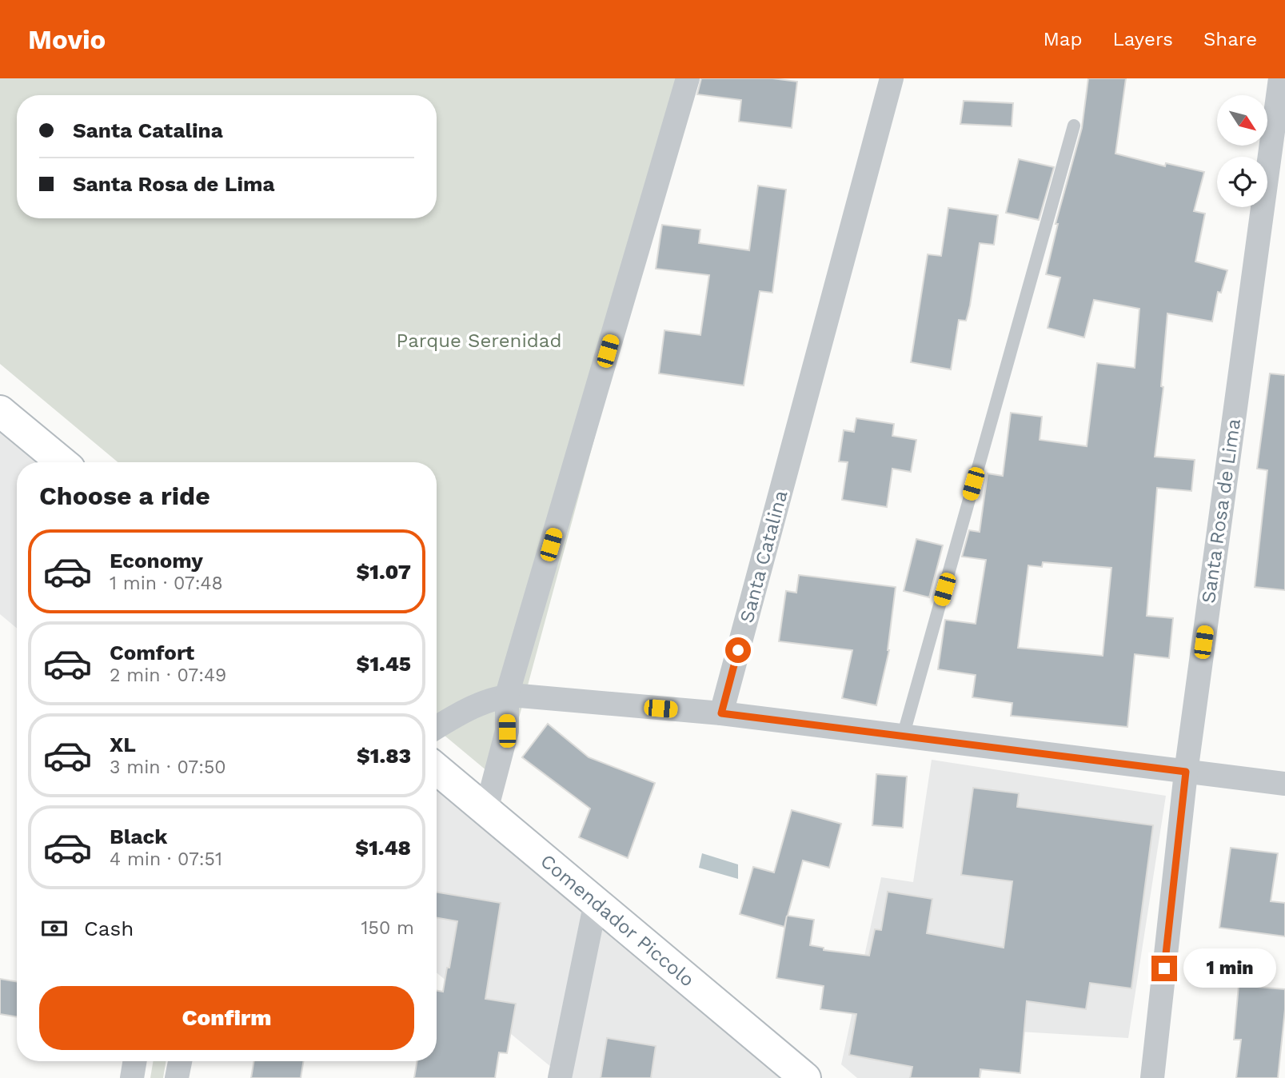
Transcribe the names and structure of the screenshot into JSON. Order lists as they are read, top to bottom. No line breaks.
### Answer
{"streets":{"street":["Santa Rosa de Lima","Santa Catalina","Comendador Piccolo"]},"parks":["Parque Serenidad"],"north":"bottom right","page":{"header":"Movio","nav":["Map","Layers","Share"],"banner":["Santa Catalina","Santa Rosa de Lima"],"heading":"Choose a ride","list":[{"name":"Economy","note":"1 min · 07:48","value":"$1.07"},{"name":"Comfort","note":"2 min · 07:49","value":"$1.45"},{"name":"XL","note":"3 min · 07:50","value":"$1.83"},{"name":"Black","note":"4 min · 07:51","value":"$1.48"}],"pay":["Cash","150 m"],"bubble":"1 min","buttons":"Confirm"}}
